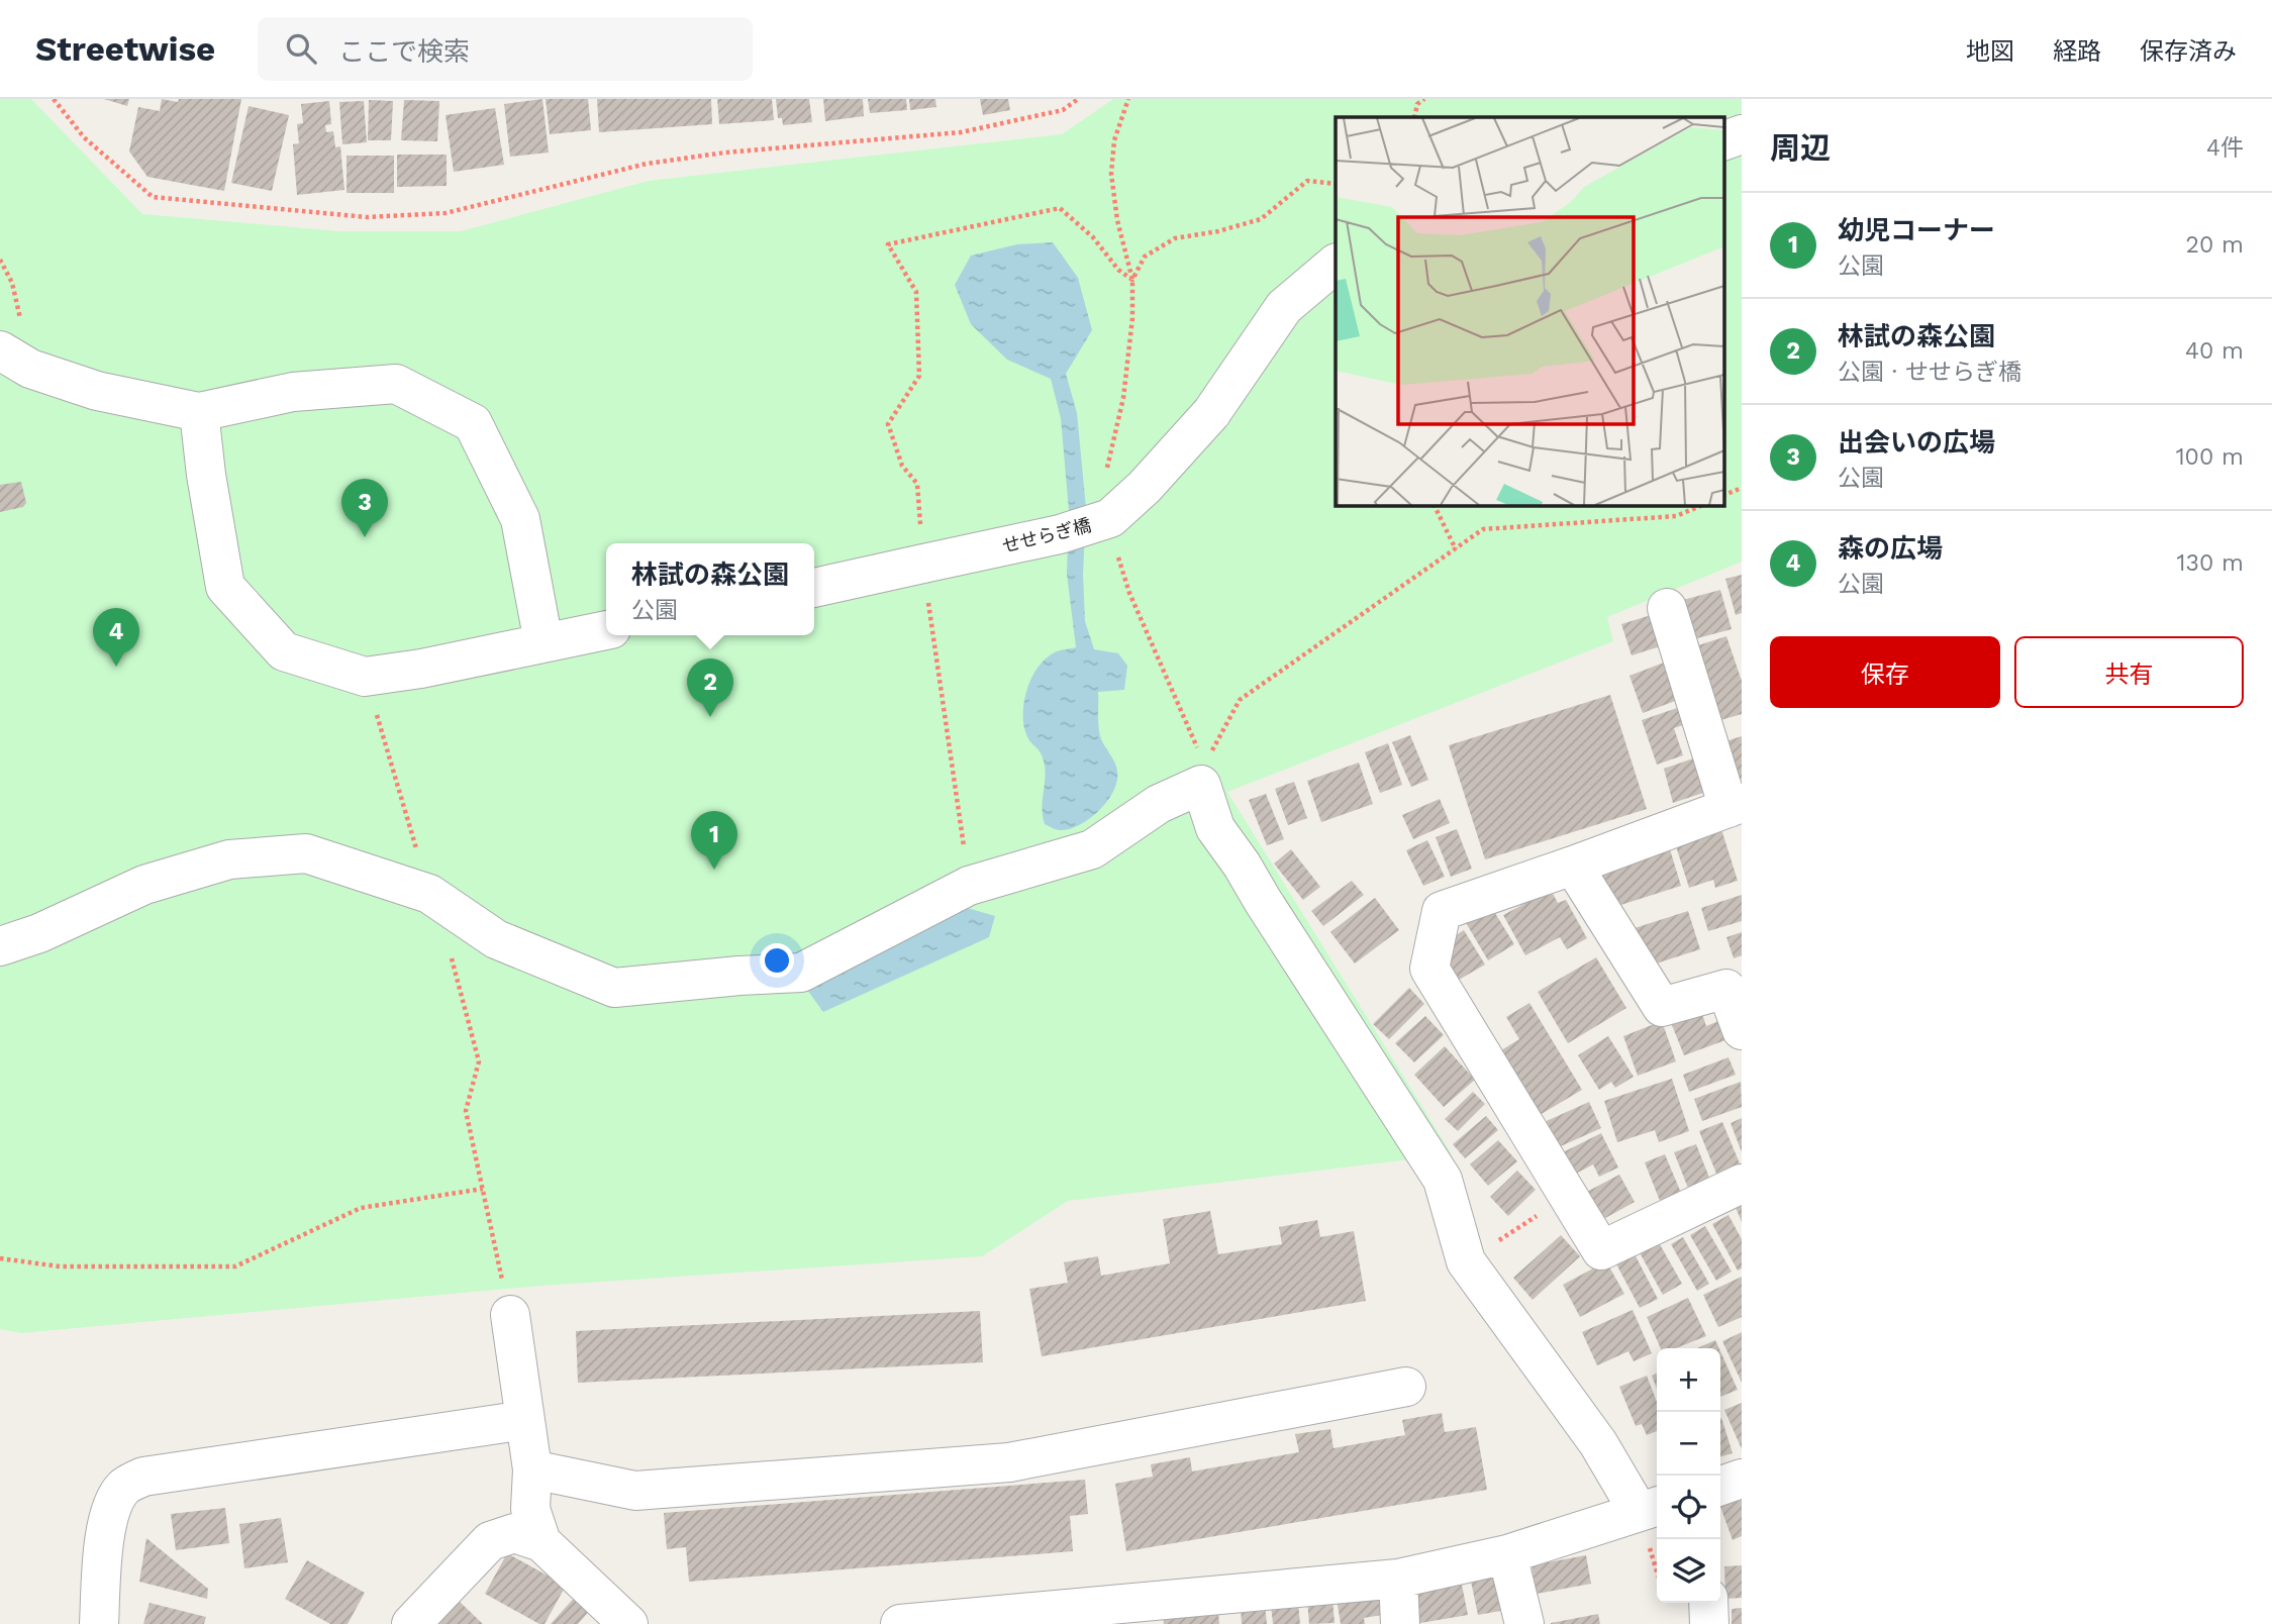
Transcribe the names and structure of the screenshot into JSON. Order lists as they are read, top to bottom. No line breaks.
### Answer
{"streets":{"street":["せせらぎ橋"]},"page":{"header":"Streetwise","search":"ここで検索","nav":["地図","経路","保存済み"],"heading":["周辺","4件"],"list":[{"mark":"1","name":"幼児コーナー","note":"公園","value":"20 m"},{"mark":"2","name":"林試の森公園","note":"公園 · せせらぎ橋","value":"40 m"},{"mark":"3","name":"出会いの広場","note":"公園","value":"100 m"},{"mark":"4","name":"森の広場","note":"公園","value":"130 m"}],"pins":["3","4","2","1"],"popup":["林試の森公園","公園"],"buttons":["保存","共有"],"map_buttons":["+","−"]}}
